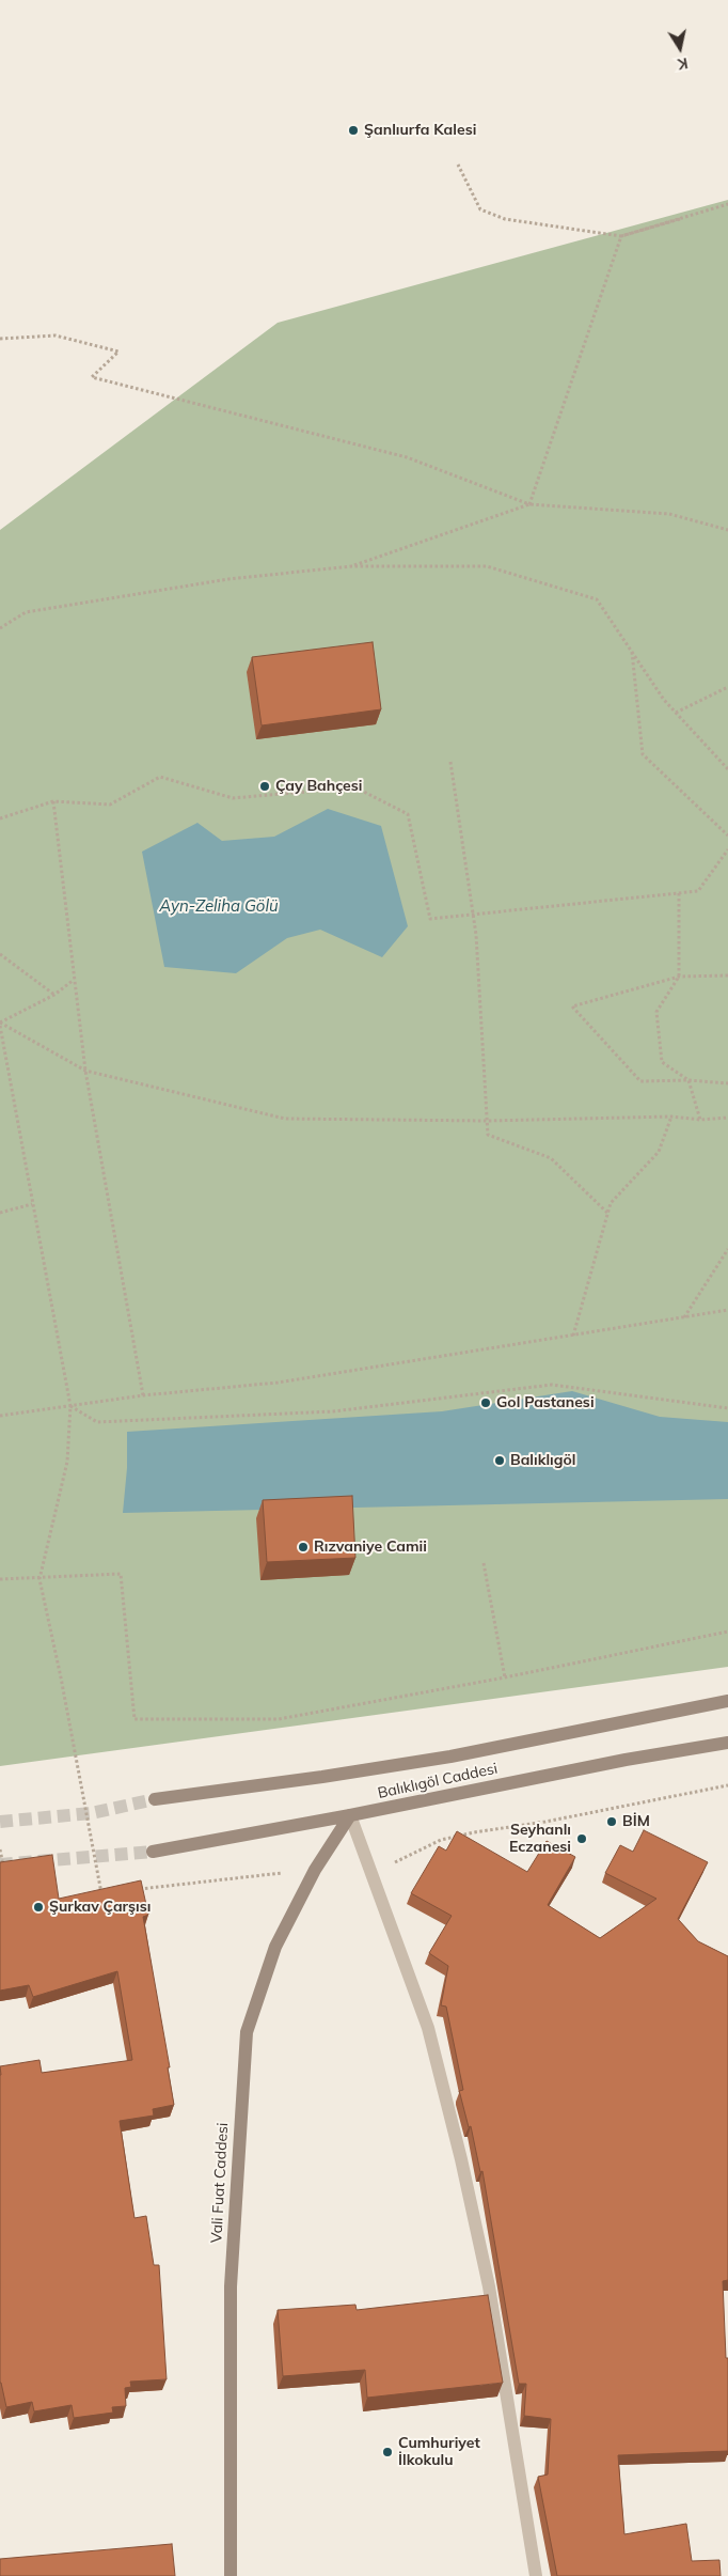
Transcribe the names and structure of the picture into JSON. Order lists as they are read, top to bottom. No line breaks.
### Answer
{"streets":{"main road":["Balıklıgöl Caddesi","Vali Fuat Caddesi"]},"crossings":[["Balıklıgöl Caddesi","Vali Fuat Caddesi"]],"water":["Ayn-Zeliha Gölü"],"places":["Şanlıurfa Kalesi","Çay Bahçesi","Gol Pastanesi","Balıklıgöl","Rızvaniye Camii","BİM","Seyhanlı Eczanesi","Şurkav Çarşısı","Cumhuriyet İlkokulu"],"north":"bottom"}
